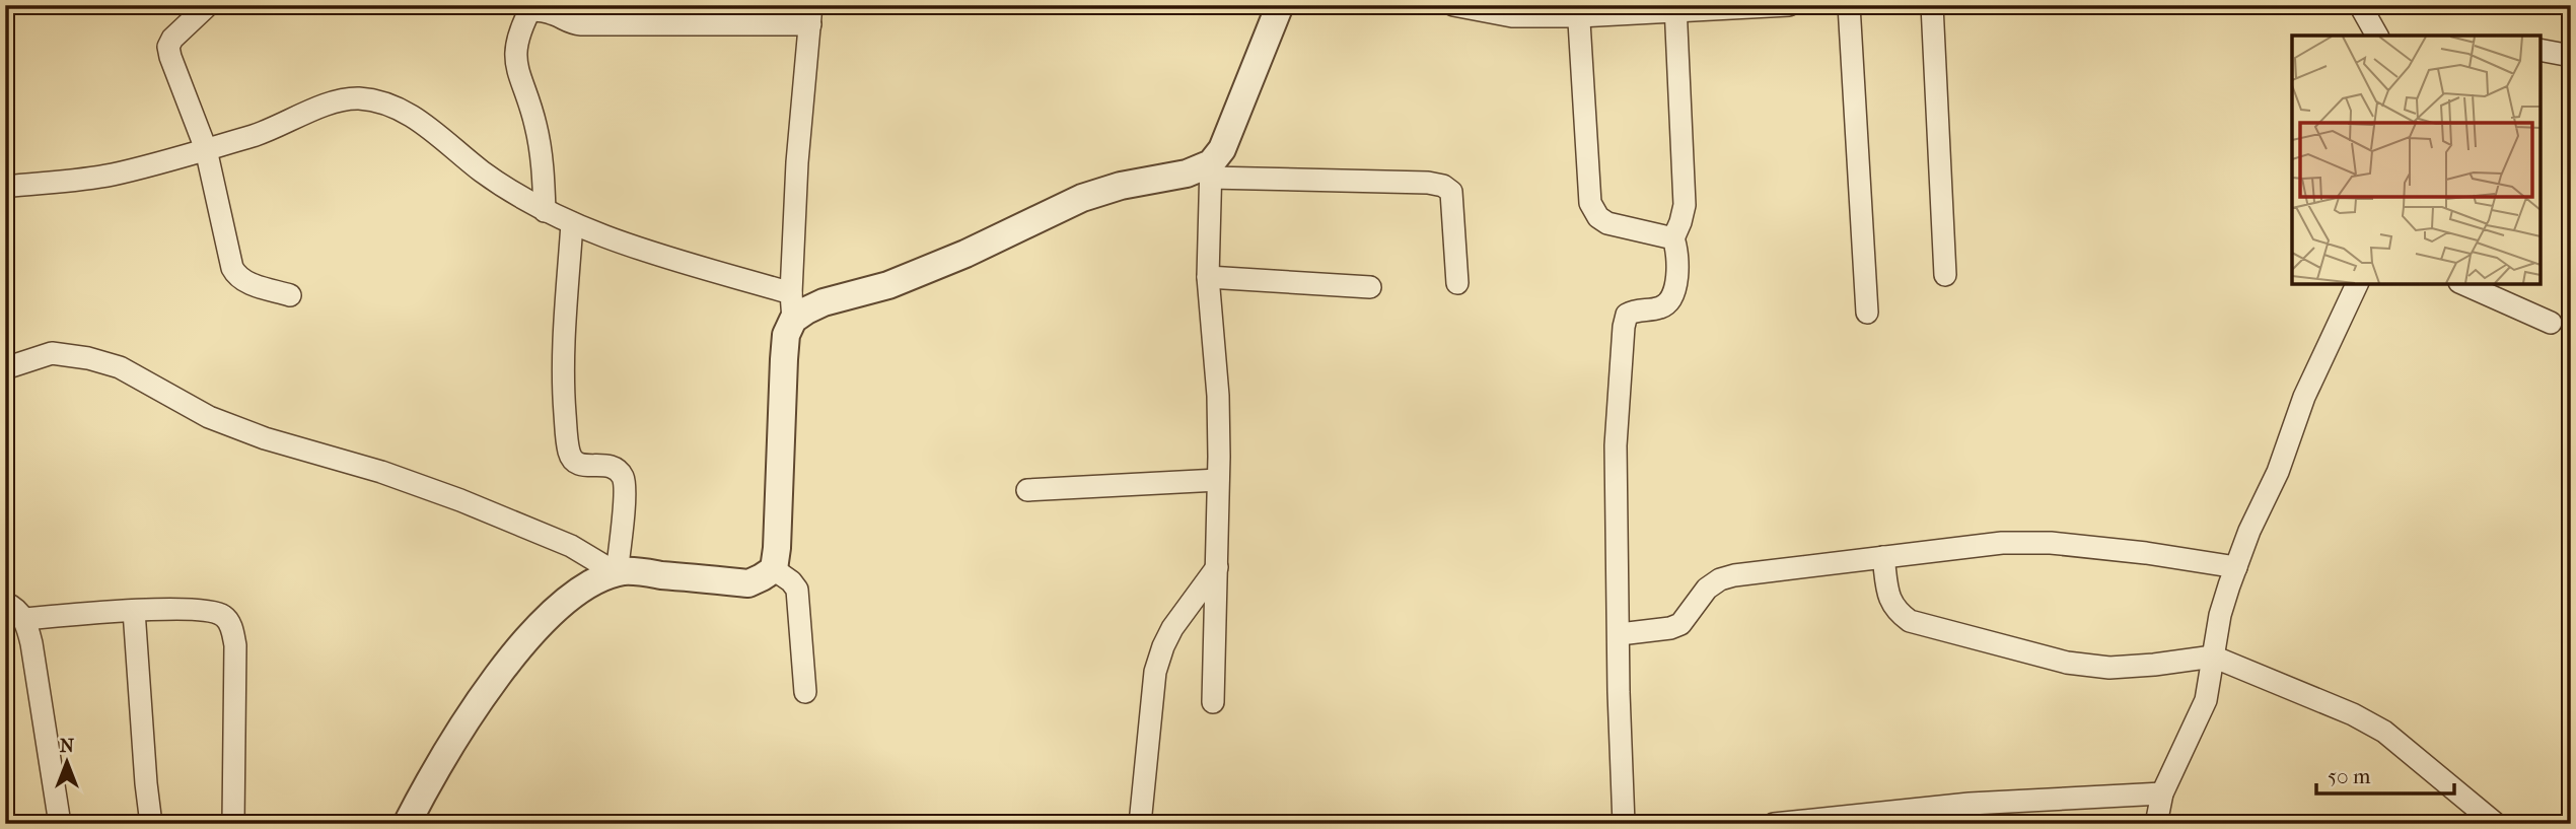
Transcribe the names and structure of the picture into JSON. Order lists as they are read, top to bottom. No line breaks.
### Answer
{"scale_bar":"50 m","north":"top"}
